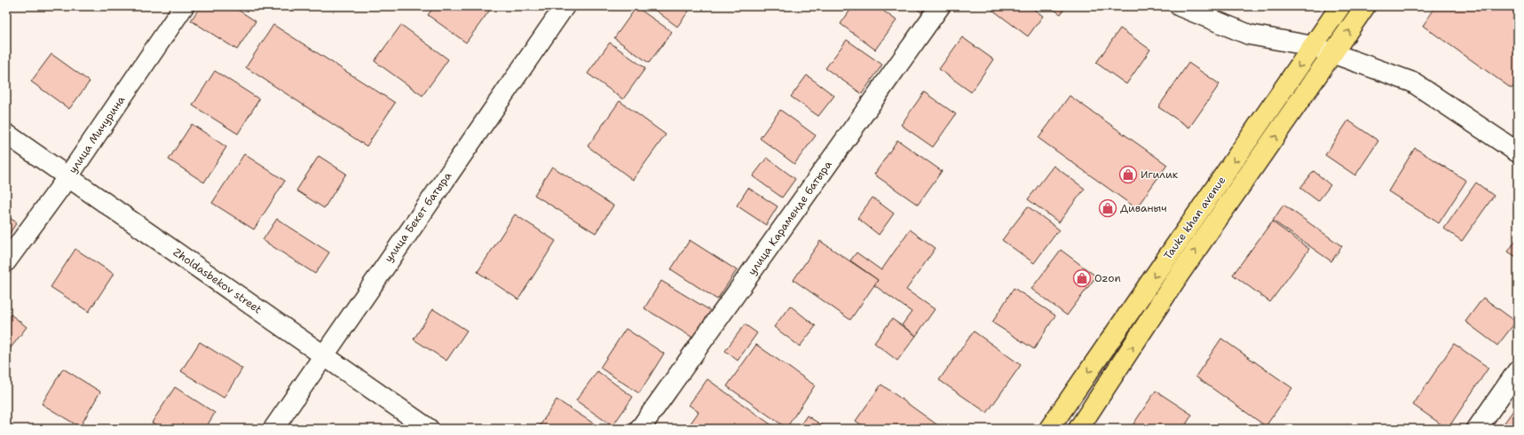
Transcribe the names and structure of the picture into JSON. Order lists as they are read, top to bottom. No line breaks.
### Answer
{"streets":{"main road":["Tauke khan avenue"],"street":["улица Мичурина","улица Бекет батыра","улица Караменде батыра","Zholdasbekov street"]},"crossings":[["улица Мичурина","Zholdasbekov street"],["улица Бекет батыра","Zholdasbekov street"]],"places":{"shop":["Игилик","Диваныч","Ozon"]}}
